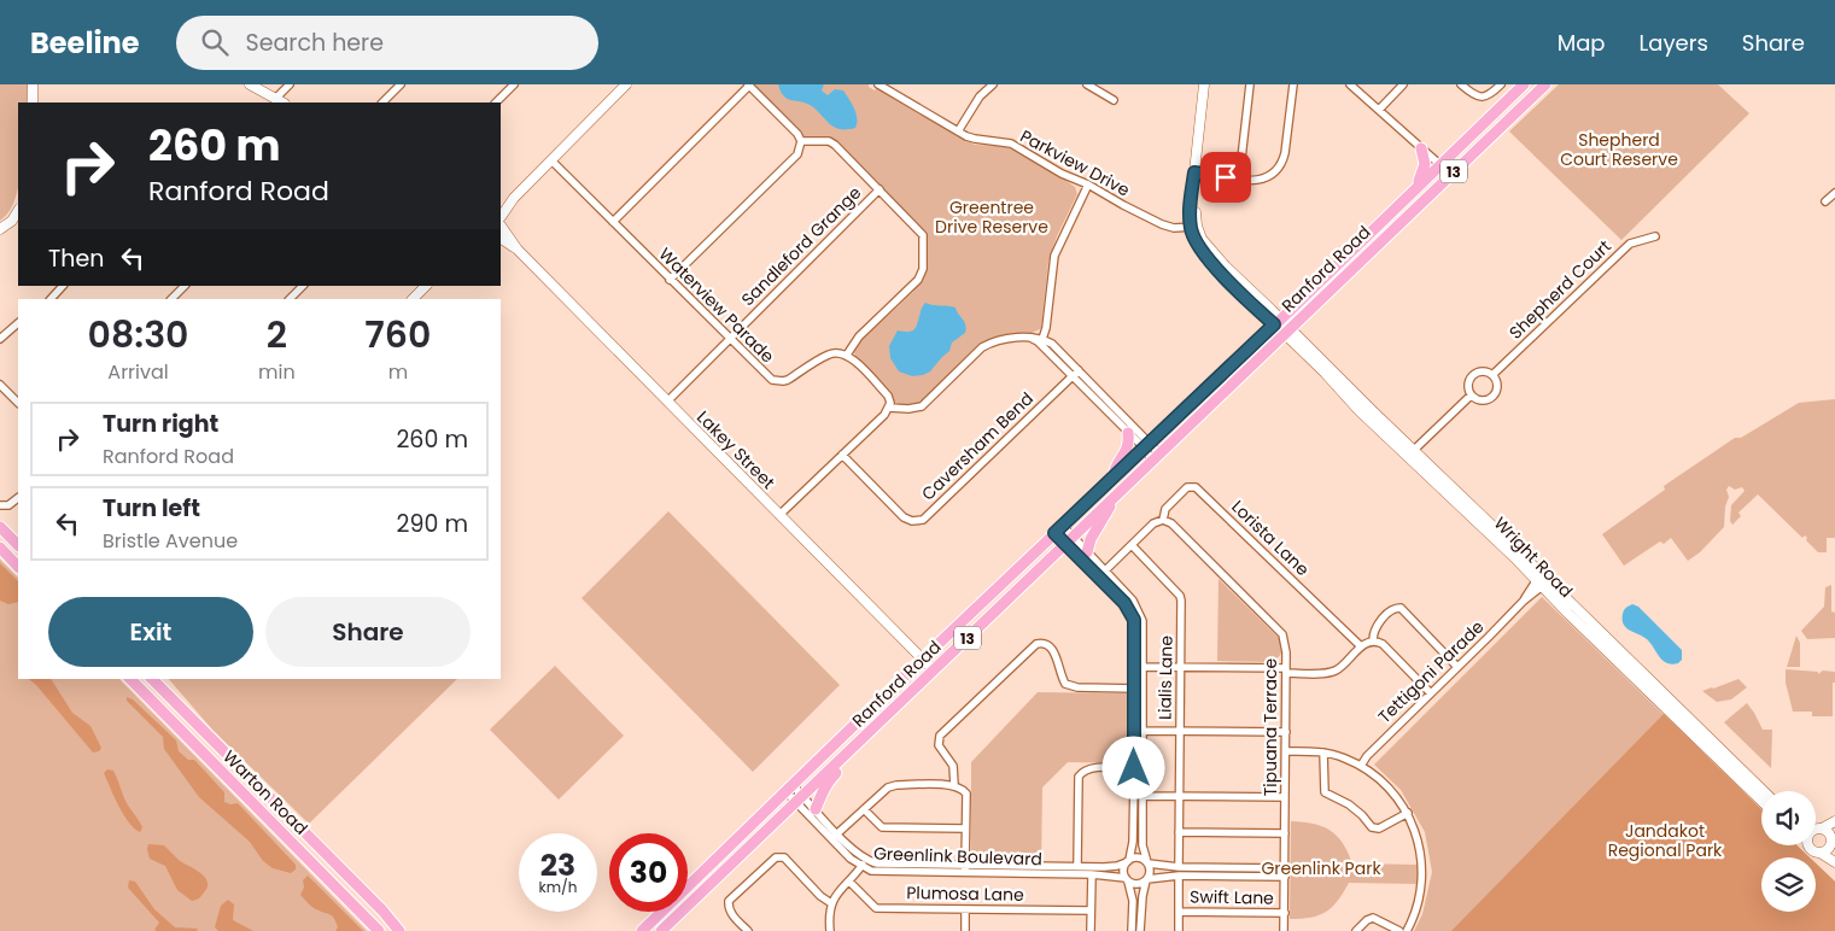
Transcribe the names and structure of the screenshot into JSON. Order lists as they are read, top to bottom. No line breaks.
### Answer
{"streets":{"main road":["13","Ranford Road","Warton Road"],"street":["Parkview Drive","Sandleford Grange","Shepherd Court","Waterview Parade","Caversham Bend","Lakey Street","Lorista Lane","Wright Road","Tettigoni Parade","Lialis Lane","Tipuana Terrace","Greenlink Boulevard","Plumosa Lane","Swift Lane"]},"crossings":[["Parkview Drive","Wright Road"],["Sandleford Grange","Waterview Parade"],["Sandleford Grange","Lakey Street"],["Ranford Road","Lakey Street"],["Ranford Road","Wright Road"],["Ranford Road","Greenlink Boulevard"],["Lorista Lane","Tipuana Terrace"],["Wright Road","Tettigoni Parade"],["Lialis Lane","Greenlink Boulevard"],["Lialis Lane","Swift Lane"],["Tipuana Terrace","Greenlink Boulevard"],["Tipuana Terrace","Swift Lane"]],"parks":["Shepherd Court Reserve","Greentree Drive Reserve","Jandakot Regional Park","Greenlink Park"],"page":{"header":"Beeline","search":"Search here","nav":["Map","Layers","Share"],"turn":["260 m","Ranford Road"],"then":"Then","eta":["08:30","Arrival","2","min","760","m"],"list":[{"name":"Turn right","note":"Ranford Road","value":"260 m"},{"name":"Turn left","note":"Bristle Avenue","value":"290 m"}],"buttons":["Exit","Share"],"speed":"23 km/h","limit":"30"}}
